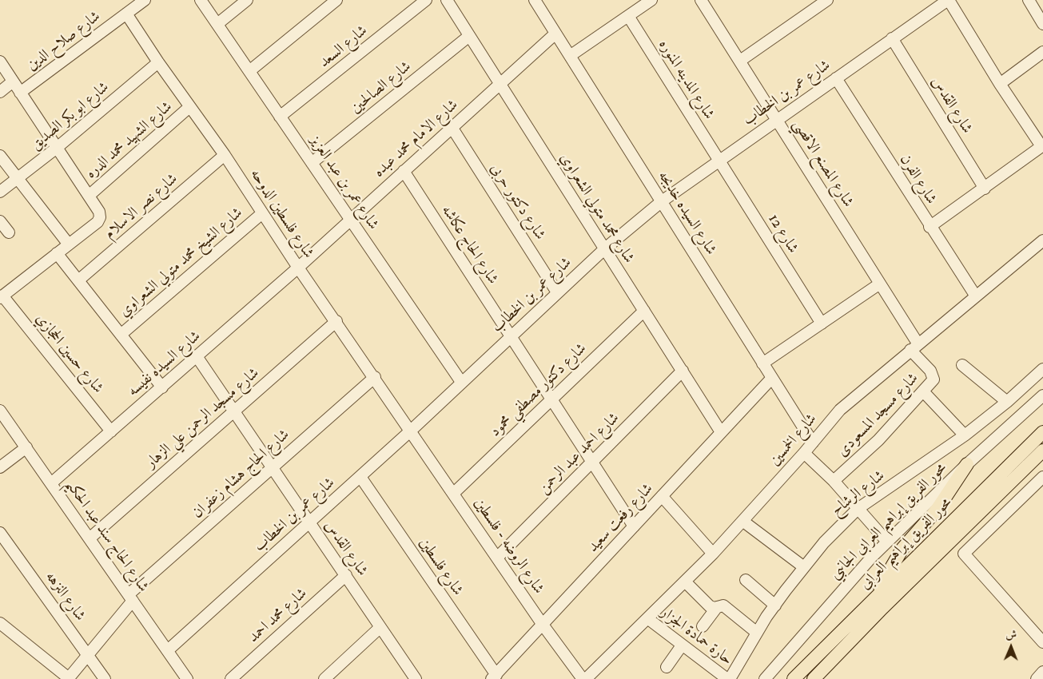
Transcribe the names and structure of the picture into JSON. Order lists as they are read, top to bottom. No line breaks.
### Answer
{"streets":{"main road":["محور الفريق إبراهيم العرابى"],"street":["شارع صلاح الدين","شارع السعد","شارع المدينه المنوره","شارع الصالحين","شارع عمر بن الخطاب","شارع القدس","شارع ابو بكر الصديق","شارع الامام محمد عبده","شارع الشهيد محمد الدره","شارع المصنع الاقصي","شارع الفرن","شارع عمر بن عبد العزيز","شارع دكتور حربى","شارع نصر الاسلام","شارع محمد متولي الشعراوي","شارع السيده خديجه","شارع فلسطين الدوحه","شارع 12","شارع الحاج عكاشه","شارع الشيخ محمد متولي الشعراوي","شارع حسين الحجازي","شارع السيده نفيسه","شارع دكتور مصطفي محمود","شارع مسجد المسعودى","شارع مسجد الرحمن علي الزهار","شارع الخمسين","شارع احمد عبد الرحمن","شارع الحاج هشام زعفران","شارع الرشاح","شارع رفعت سعيد","محور الفريق إبراهيم العرابى الجانبي","شارع الحاج سند عبد الحكيم","شارع الروضه - فلسطين","شارع فلسطين","شارع النزهه","شارع محمد احمد","حارة حمادة الجزار"]},"crossings":[["شارع صلاح الدين","شارع فلسطين الدوحه"],["شارع السعد","شارع عمر بن عبد العزيز"],["شارع المدينه المنوره","شارع عمر بن الخطاب"],["شارع المدينه المنوره","شارع 12"],["شارع الصالحين","شارع عمر بن عبد العزيز"],["شارع الصالحين","شارع محمد متولي الشعراوي"],["شارع عمر بن الخطاب","شارع القدس"],["شارع عمر بن الخطاب","شارع المصنع الاقصي"],["شارع عمر بن الخطاب","شارع الفرن"],["شارع عمر بن الخطاب","شارع عمر بن عبد العزيز"],["شارع عمر بن الخطاب","شارع دكتور حربى"],["شارع عمر بن الخطاب","شارع محمد متولي الشعراوي"],["شارع عمر بن الخطاب","شارع السيده خديجه"],["شارع عمر بن الخطاب","شارع فلسطين الدوحه"],["شارع عمر بن الخطاب","شارع 12"],["شارع عمر بن الخطاب","شارع الحاج عكاشه"],["شارع عمر بن الخطاب","شارع الحاج سند عبد الحكيم"],["شارع عمر بن الخطاب","شارع الروضه - فلسطين"],["شارع عمر بن الخطاب","شارع فلسطين"],["شارع القدس","شارع السيده نفيسه"],["شارع القدس","شارع مسجد الرحمن علي الزهار"],["شارع القدس","شارع الحاج هشام زعفران"],["شارع القدس","شارع محمد احمد"],["شارع ابو بكر الصديق","شارع فلسطين الدوحه"],["شارع الامام محمد عبده","شارع عمر بن عبد العزيز"],["شارع الامام محمد عبده","شارع دكتور حربى"],["شارع الامام محمد عبده","شارع محمد متولي الشعراوي"],["شارع الامام محمد عبده","شارع السيده خديجه"],["شارع الامام محمد عبده","شارع فلسطين الدوحه"],["شارع الامام محمد عبده","شارع الحاج عكاشه"],["شارع الامام محمد عبده","شارع السيده نفيسه"],["شارع الشهيد محمد الدره","شارع فلسطين الدوحه"],["شارع المصنع الاقصي","شارع مسجد المسعودى"],["شارع المصنع الاقصي","شارع الخمسين"],["شارع الفرن","شارع الخمسين"],["شارع نصر الاسلام","شارع فلسطين الدوحه"],["شارع محمد متولي الشعراوي","شارع دكتور مصطفي محمود"],["شارع محمد متولي الشعراوي","شارع احمد عبد الرحمن"],["شارع محمد متولي الشعراوي","شارع رفعت سعيد"],["شارع السيده خديجه","شارع الخمسين"],["شارع السيده خديجه","شارع رفعت سعيد"],["شارع فلسطين الدوحه","شارع الشيخ محمد متولي الشعراوي"],["شارع فلسطين الدوحه","شارع السيده نفيسه"],["شارع فلسطين الدوحه","شارع مسجد الرحمن علي الزهار"],["شارع فلسطين الدوحه","شارع الحاج هشام زعفران"],["شارع فلسطين الدوحه","شارع الروضه - فلسطين"],["شارع الحاج عكاشه","شارع دكتور مصطفي محمود"],["شارع الحاج عكاشه","شارع احمد عبد الرحمن"],["شارع الحاج عكاشه","شارع رفعت سعيد"],["شارع حسين الحجازي","شارع السيده نفيسه"],["شارع السيده نفيسه","شارع الحاج سند عبد الحكيم"],["شارع دكتور مصطفي محمود","شارع الروضه - فلسطين"],["شارع مسجد المسعودى","شارع الخمسين"],["شارع مسجد الرحمن علي الزهار","شارع الحاج سند عبد الحكيم"],["شارع الخمسين","حارة حمادة الجزار"],["شارع احمد عبد الرحمن","شارع الروضه - فلسطين"],["شارع الحاج هشام زعفران","شارع الحاج سند عبد الحكيم"],["شارع الحاج هشام زعفران","شارع النزهه"],["شارع الرشاح","حارة حمادة الجزار"],["شارع رفعت سعيد","شارع الروضه - فلسطين"],["شارع رفعت سعيد","شارع فلسطين"]],"north":"top"}
